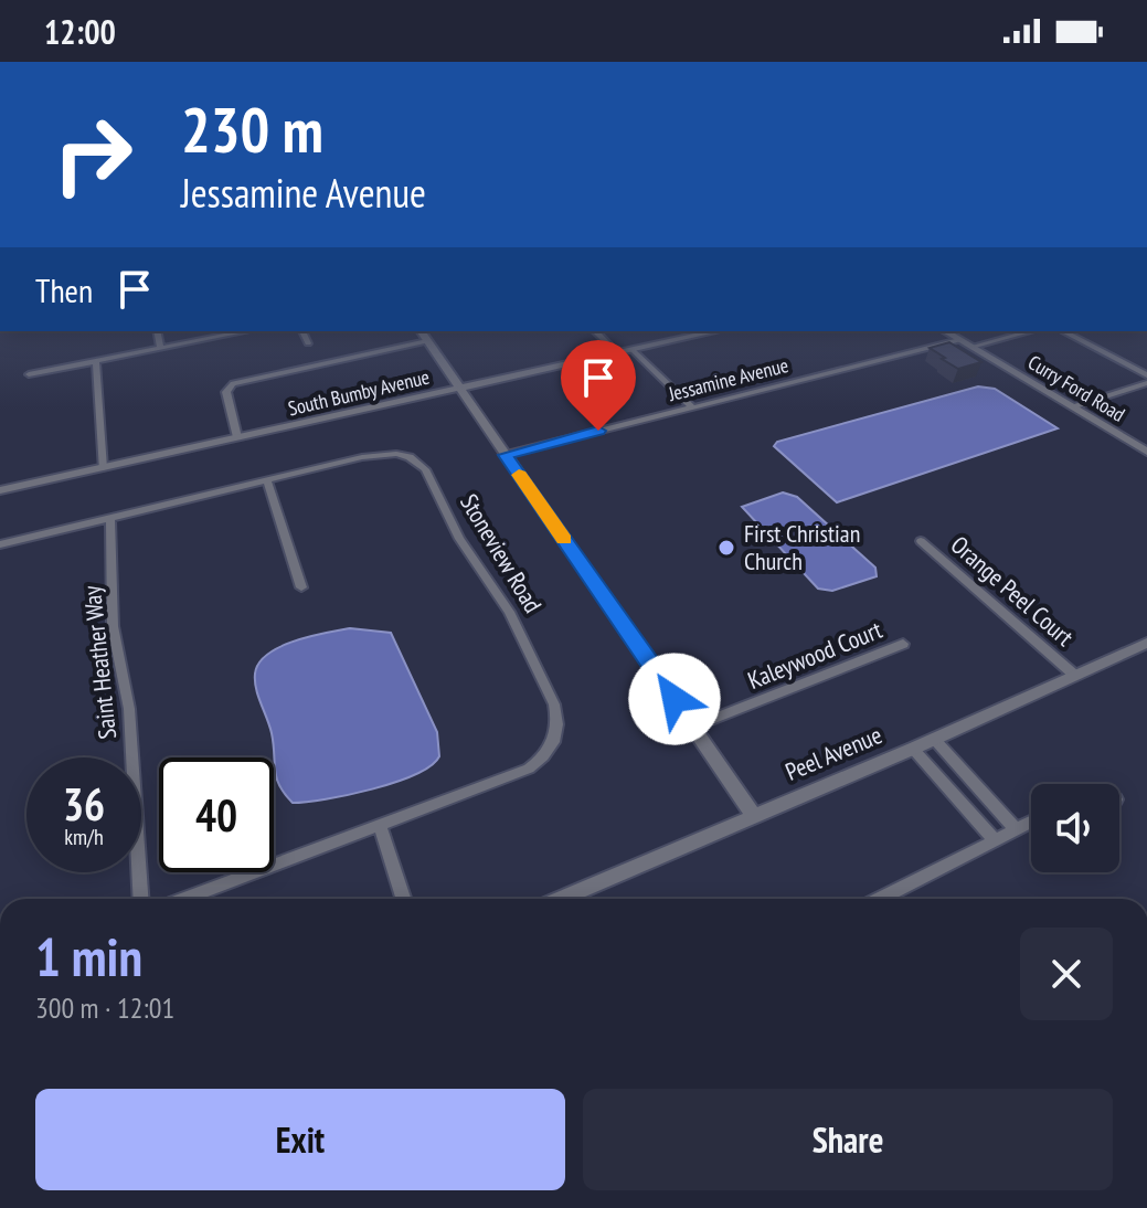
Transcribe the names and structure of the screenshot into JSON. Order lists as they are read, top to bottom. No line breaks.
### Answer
{"streets":{"street":["Jessamine Avenue","Curry Ford Road","South Bumby Avenue","Stoneview Road","Orange Peel Court","Kaleywood Court","Saint Heather Way","Peel Avenue"]},"crossings":[["Jessamine Avenue","Curry Ford Road"],["Stoneview Road","Saint Heather Way"],["Orange Peel Court","Peel Avenue"]],"places":["First Christian Church"],"page":{"status":"12:00","turn":["230 m","Jessamine Avenue"],"then":"Then","speed":"36 km/h","limit":"40","heading":["1 min","300 m · 12:01"],"buttons":["Exit","Share"]}}
